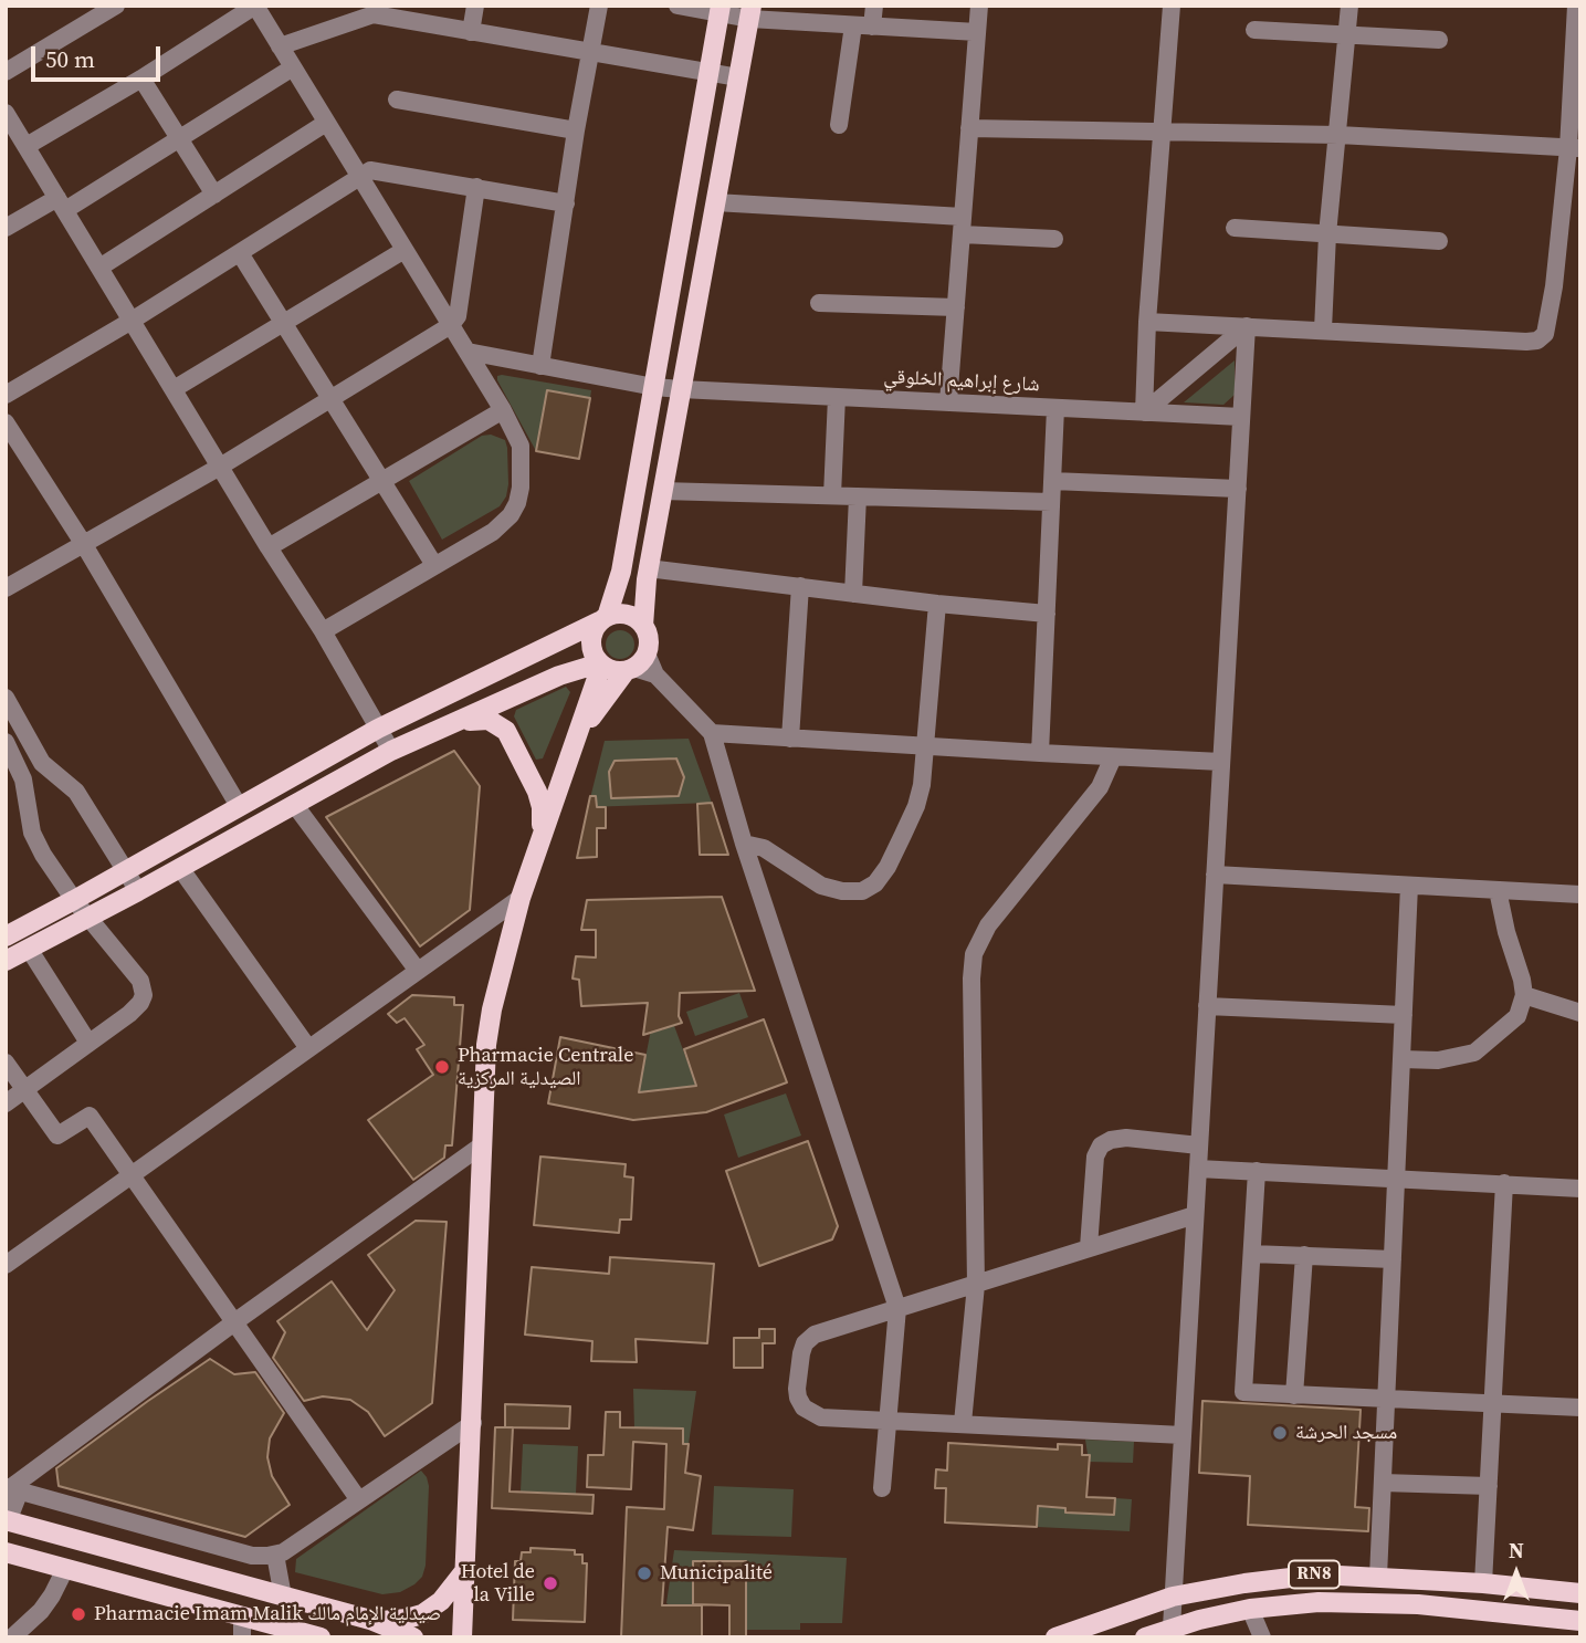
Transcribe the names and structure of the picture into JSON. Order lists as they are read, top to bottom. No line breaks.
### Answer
{"streets":{"main road":["RN8"],"street":["شارع إبراهيم الخلوقي"]},"places":["Pharmacie Centrale الصيدلية المركزية","مسجد الحرشة","Municipalité","Hotel de la Ville","Pharmacie Imam Malik صيدلية الإمام مالك"],"scale_bar":"50 m","north":"top"}
